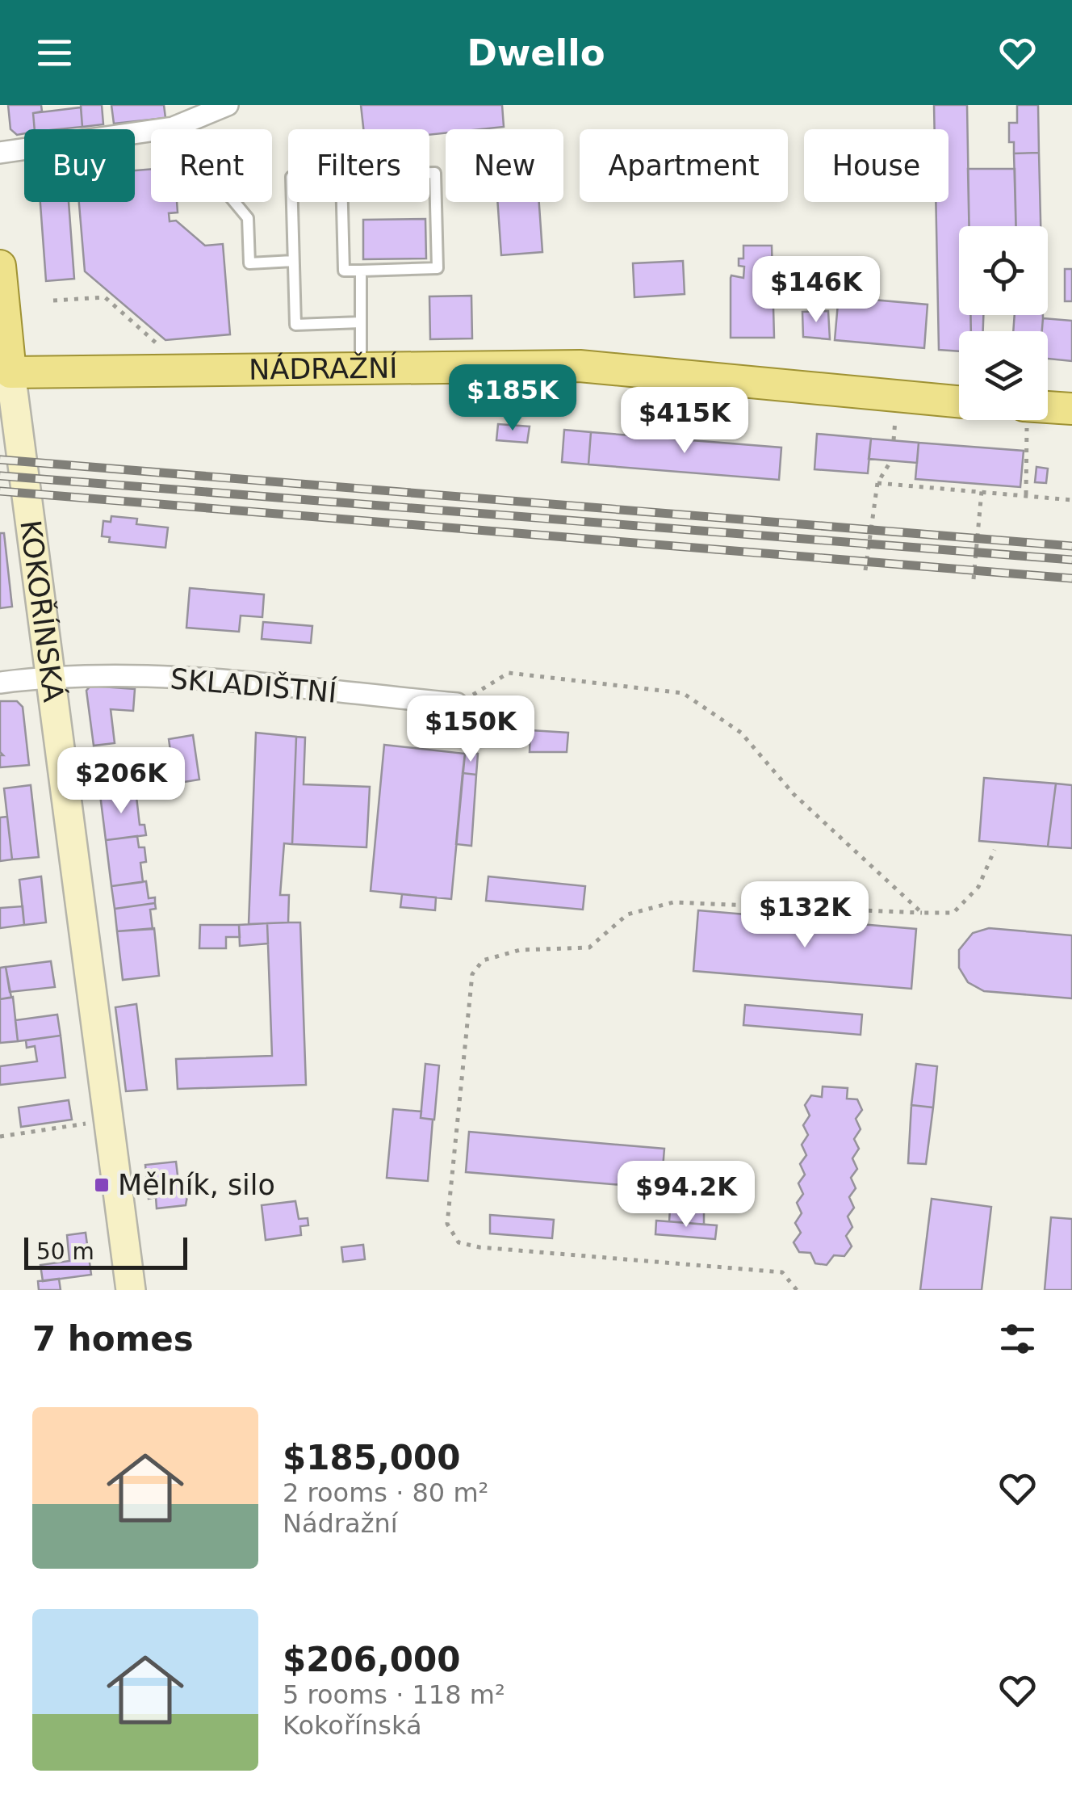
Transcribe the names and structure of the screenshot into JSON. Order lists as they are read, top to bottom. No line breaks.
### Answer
{"streets":{"main road":["NÁDRAŽNÍ","KOKOŘÍNSKÁ"],"street":["SKLADIŠTNÍ"]},"crossings":[["NÁDRAŽNÍ","KOKOŘÍNSKÁ"],["KOKOŘÍNSKÁ","SKLADIŠTNÍ"]],"places":{"transit":["Mělník, silo"]},"scale_bar":"50 m","page":{"header":"Dwello","chip":["Buy","Rent","Filters","New","Apartment","House"],"price":["$146K","$185K","$415K","$150K","$206K","$132K","$94.2K"],"scale":"50 m","heading":"7 homes","list":[{"name":"$185,000","note":"2 rooms · 80 m² · Nádražní"},{"name":"$206,000","note":"5 rooms · 118 m² · Kokořínská"}]}}
